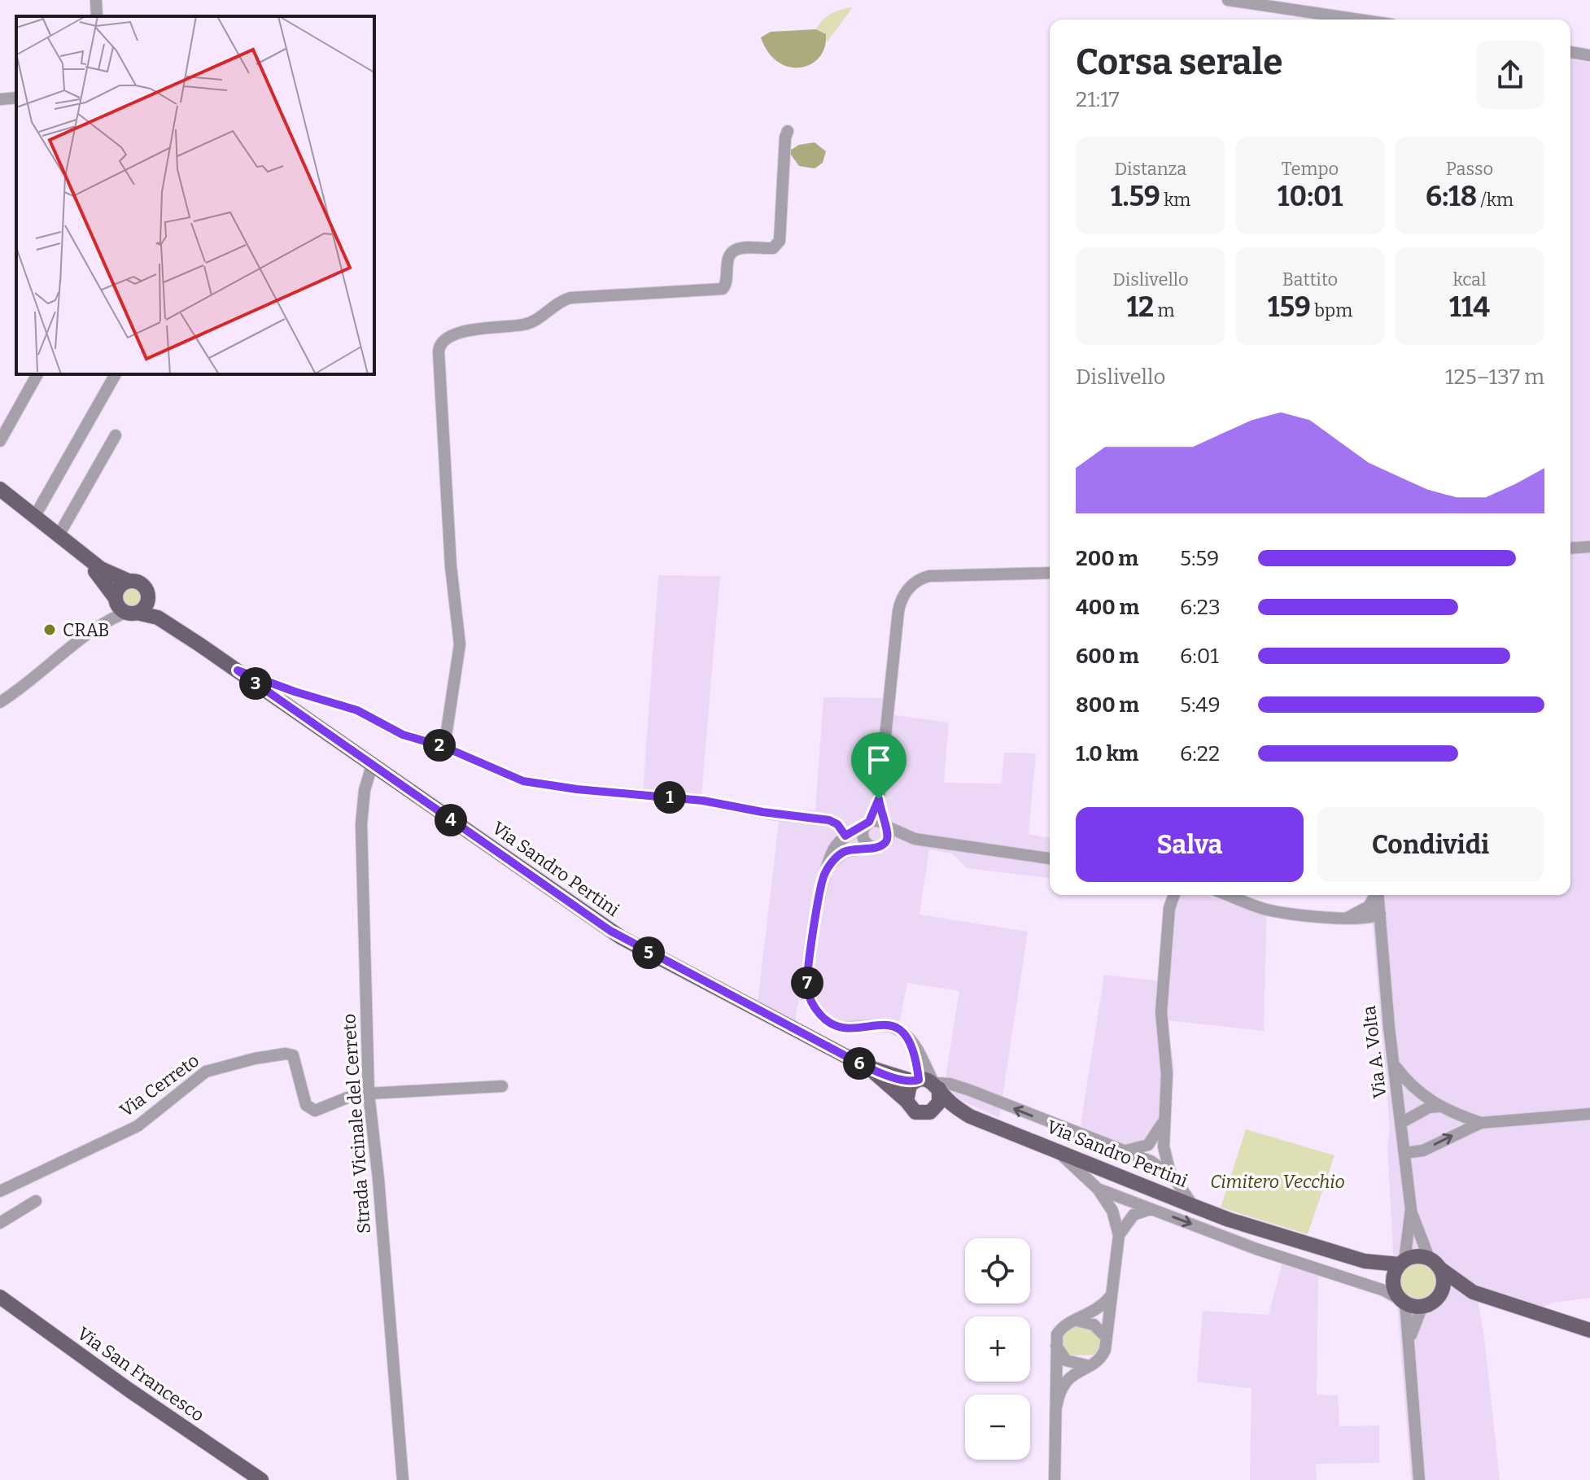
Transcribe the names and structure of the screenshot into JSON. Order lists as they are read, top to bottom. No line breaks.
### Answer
{"streets":{"main road":["Via Sandro Pertini","Via San Francesco"],"street":["Via A. Volta","Via Cerreto","Strada Vicinale del Cerreto"]},"crossings":[["Via Sandro Pertini","Via A. Volta"],["Via Sandro Pertini","Strada Vicinale del Cerreto"],["Via Cerreto","Strada Vicinale del Cerreto"]],"parks":["Cimitero Vecchio"],"places":["CRAB"],"page":{"heading":["Corsa serale","21:17"],"stats":[["Distanza","1.59 km"],["Tempo","10:01"],["Passo","6:18 /km"],["Dislivello","12 m"],["Battito","159 bpm"],["kcal","114"]],"chart":["Dislivello","125–137 m"],"list":[{"name":"200 m","note":"5:59"},{"name":"400 m","note":"6:23"},{"name":"600 m","note":"6:01"},{"name":"800 m","note":"5:49"},{"name":"1.0 km","note":"6:22"}],"pins":["3","2","1","4","5","7","6"],"buttons":["Salva","Condividi"],"map_buttons":["+","−"]}}
